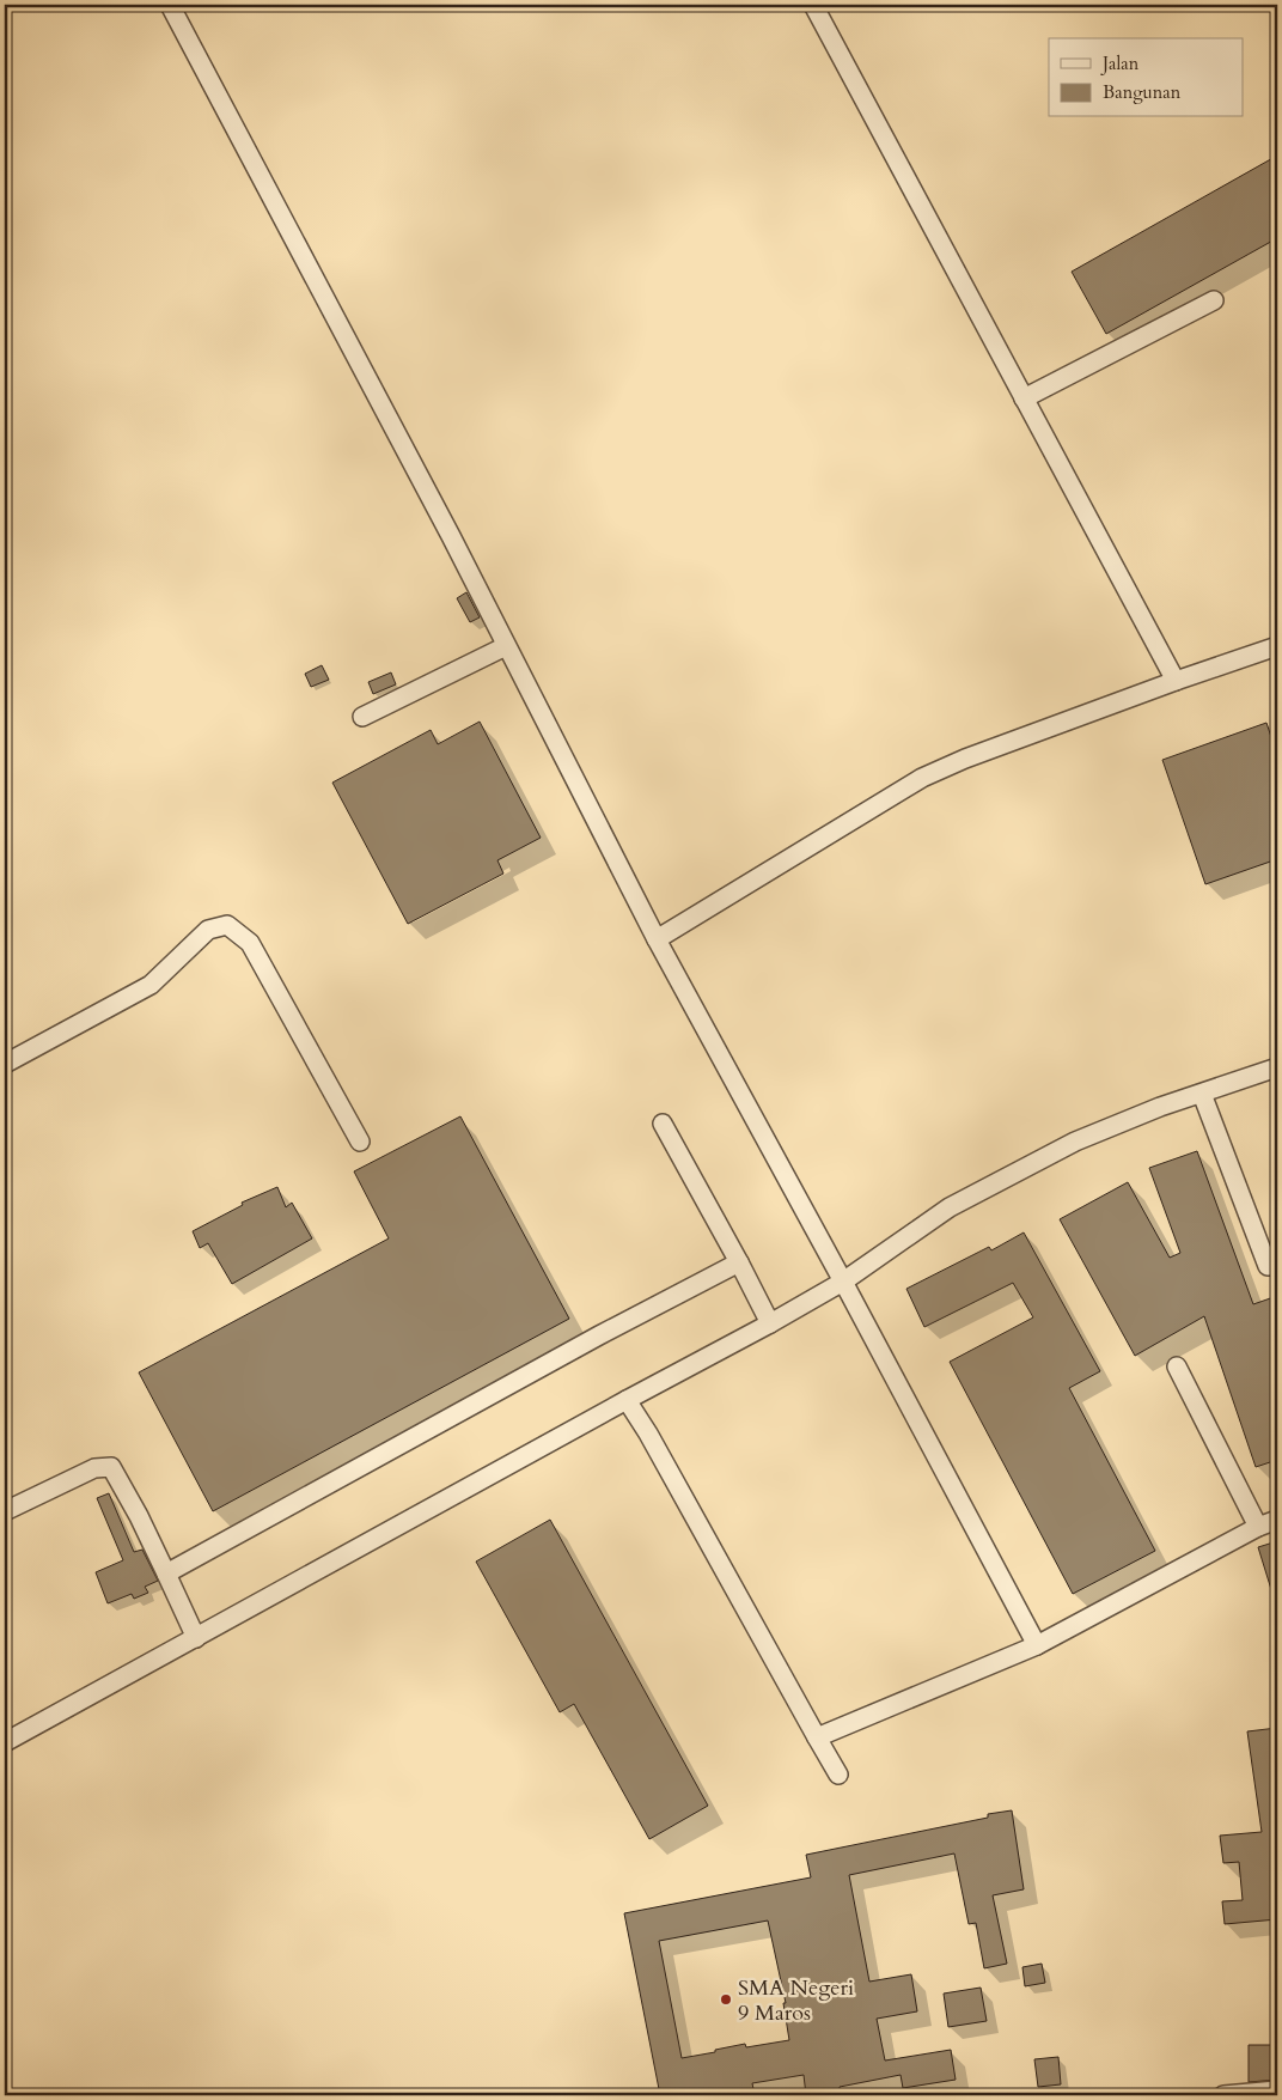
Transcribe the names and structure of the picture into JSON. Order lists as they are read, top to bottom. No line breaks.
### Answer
{"places":["SMA Negeri 9 Maros"],"legend":["Jalan","Bangunan"]}
